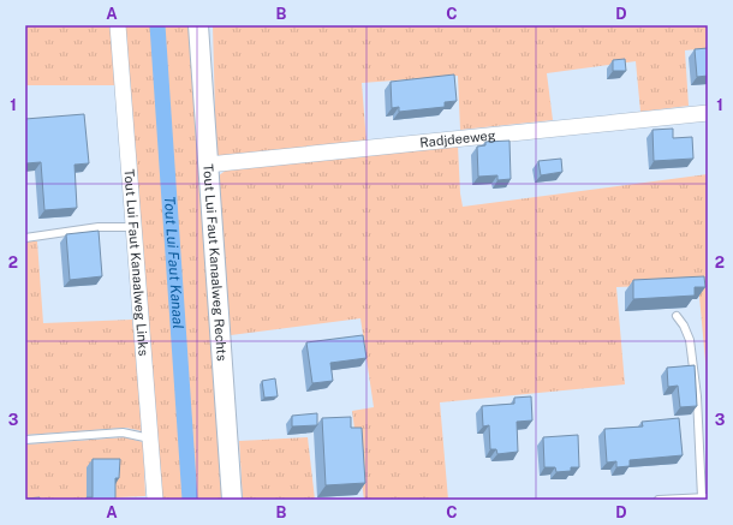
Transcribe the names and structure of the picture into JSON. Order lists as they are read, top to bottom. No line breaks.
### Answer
{"streets":{"street":["Radjdeeweg","Tout Lui Faut Kanaalweg Links","Tout Lui Faut Kanaalweg Rechts"]},"crossings":[["Radjdeeweg","Tout Lui Faut Kanaalweg Rechts"]],"water":["Tout Lui Faut Kanaal"],"grid":{"columns":["A","B","C","D"],"rows":["1","2","3"]}}
